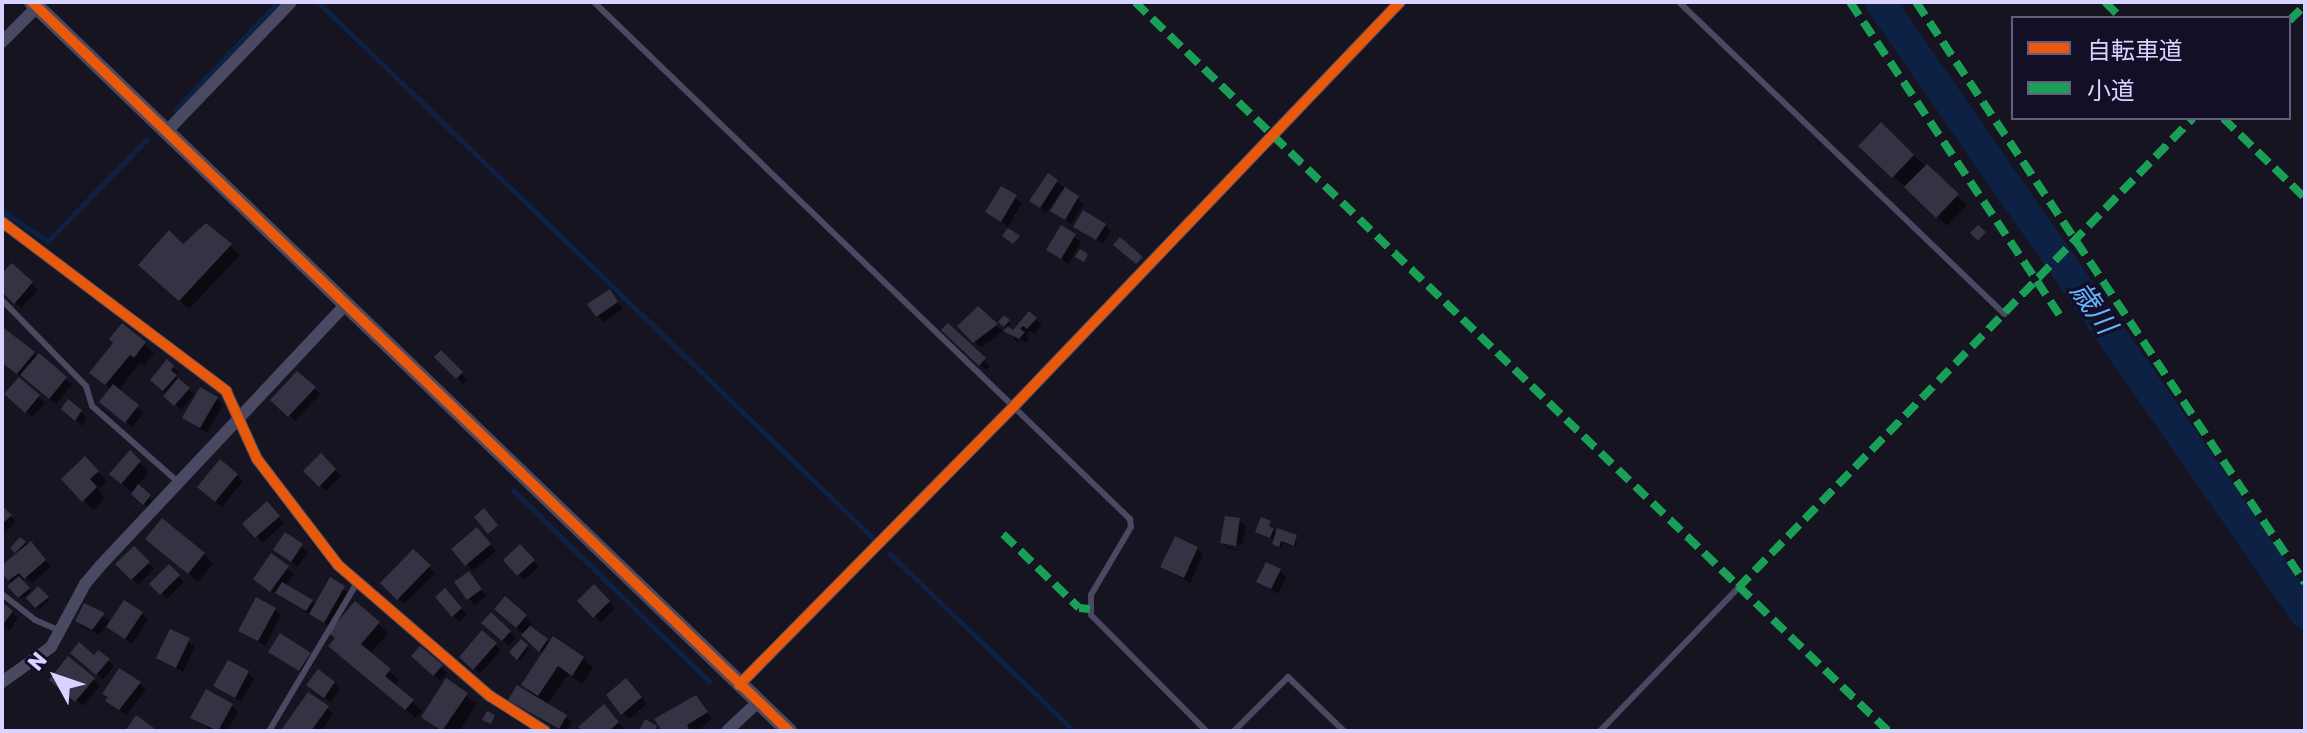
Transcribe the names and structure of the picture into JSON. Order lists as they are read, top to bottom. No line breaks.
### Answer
{"water":["歳川"],"legend":["自転車道","小道"],"north":"top left"}
